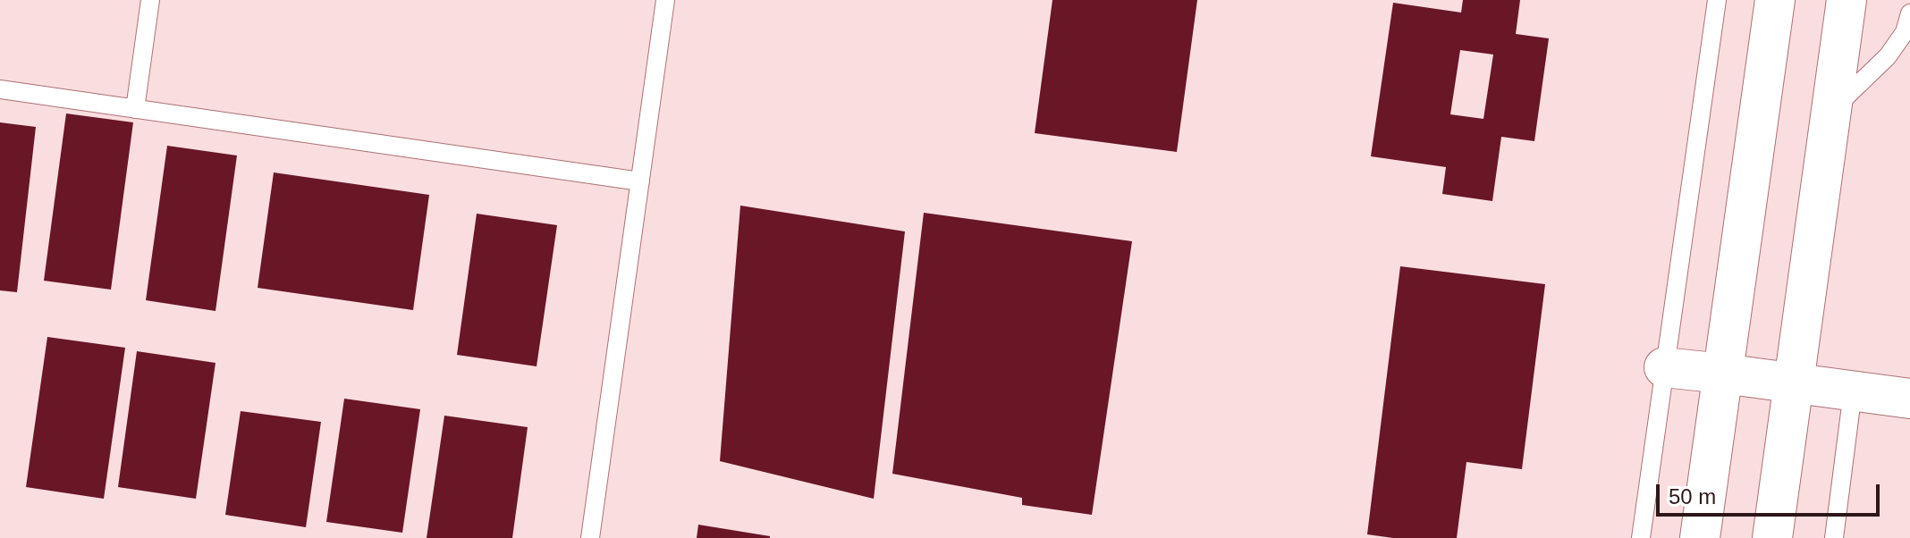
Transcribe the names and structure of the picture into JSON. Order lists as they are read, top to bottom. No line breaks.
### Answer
{"scale_bar":"50 m"}
